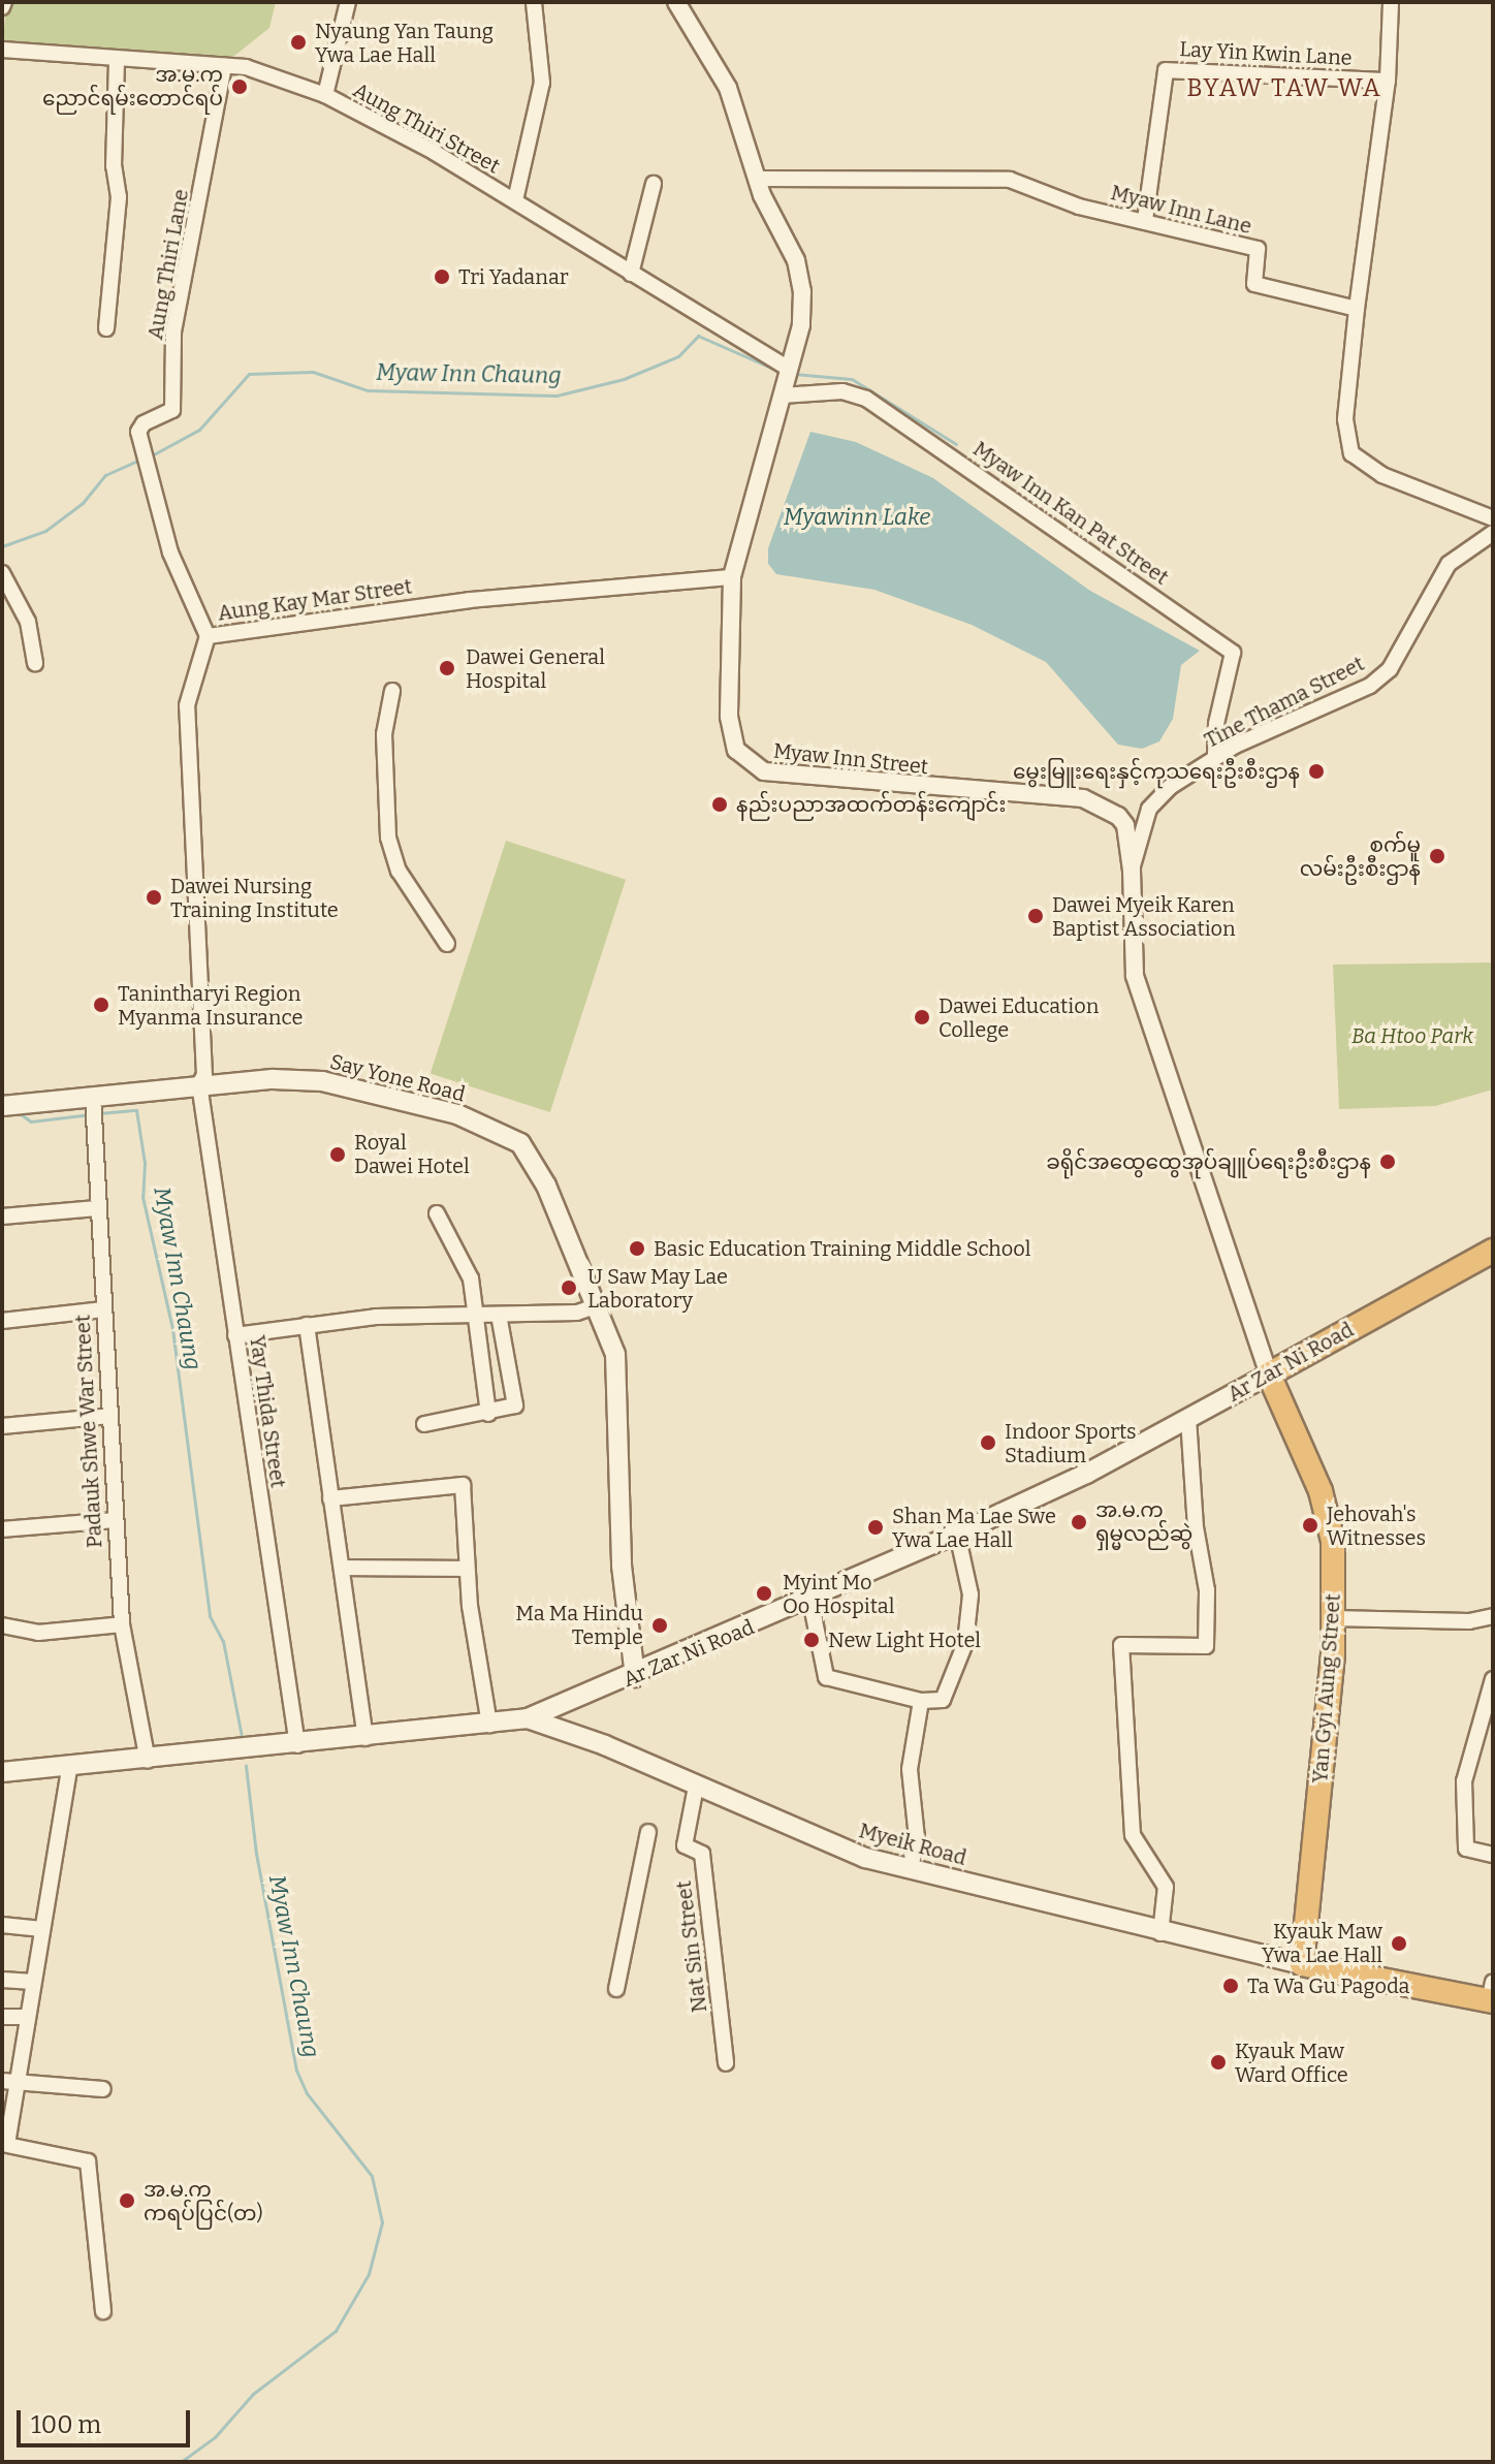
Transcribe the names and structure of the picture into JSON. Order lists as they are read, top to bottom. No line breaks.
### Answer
{"streets":{"highway":["Ar Zar Ni Road","Yan Gyi Aung Street"],"main road":["Say Yone Road","Myeik Road"],"street":["Lay Yin Kwin Lane","Aung Thiri Street","Myaw Inn Lane","Aung Thiri Lane","Myaw Inn Kan Pat Street","Aung Kay Mar Street","Tine Thama Street","Myaw Inn Street","Yay Thida Street","Padauk Shwe War Street","Nat Sin Street"]},"crossings":[["Lay Yin Kwin Lane","Myaw Inn Lane"],["Aung Thiri Street","Aung Thiri Lane"],["Aung Thiri Street","Myaw Inn Street"],["Myaw Inn Lane","Myaw Inn Street"],["Aung Thiri Lane","Aung Kay Mar Street"],["Myaw Inn Kan Pat Street","Tine Thama Street"],["Myaw Inn Kan Pat Street","Myaw Inn Street"],["Aung Kay Mar Street","Myaw Inn Street"],["Aung Kay Mar Street","Say Yone Road"],["Aung Kay Mar Street","Yay Thida Street"],["Tine Thama Street","Myaw Inn Street"],["Myaw Inn Street","Ar Zar Ni Road"],["Myaw Inn Street","Yan Gyi Aung Street"],["Say Yone Road","Ar Zar Ni Road"],["Say Yone Road","Yay Thida Street"],["Say Yone Road","Padauk Shwe War Street"],["Ar Zar Ni Road","Yay Thida Street"],["Ar Zar Ni Road","Padauk Shwe War Street"],["Ar Zar Ni Road","Yan Gyi Aung Street"],["Ar Zar Ni Road","Myeik Road"],["Yan Gyi Aung Street","Myeik Road"],["Myeik Road","Nat Sin Street"]],"districts":["BYAW TAW WA"],"water":["Myaw Inn Chaung","Myawinn Lake"],"parks":["Ba Htoo Park"],"places":["Nyaung Yan Taung Ywa Lae Hall","အ.မ.က ညောင်ရမ်းတောင်ရပ်","Tri Yadanar","Dawei General Hospital","မွေးမြူးရေးနှင့်ကုသရေးဦးစီးဌာန","နည်းပညာအထက်တန်းကျောင်း","စက်မူ လမ်းဦးစီးဌာန","Dawei Nursing Training Institute","Dawei Myeik Karen Baptist Association","Tanintharyi Region Myanma Insurance","Dawei Education College","Royal Dawei Hotel","ခရိုင်အထွေထွေအုပ်ချူပ်ရေးဦးစီးဌာန","Basic Education Training Middle School","U Saw May Lae Laboratory","Indoor Sports Stadium","အ.မ.က ရှမ္မလည်ဆွဲ","Jehovah's Witnesses","Shan Ma Lae Swe Ywa Lae Hall","Myint Mo Oo Hospital","Ma Ma Hindu Temple","New Light Hotel","Kyauk Maw Ywa Lae Hall","Ta Wa Gu Pagoda","Kyauk Maw Ward Office","အ.မ.က ကရပ်ပြင်(တ)"],"scale_bar":"100 m"}
